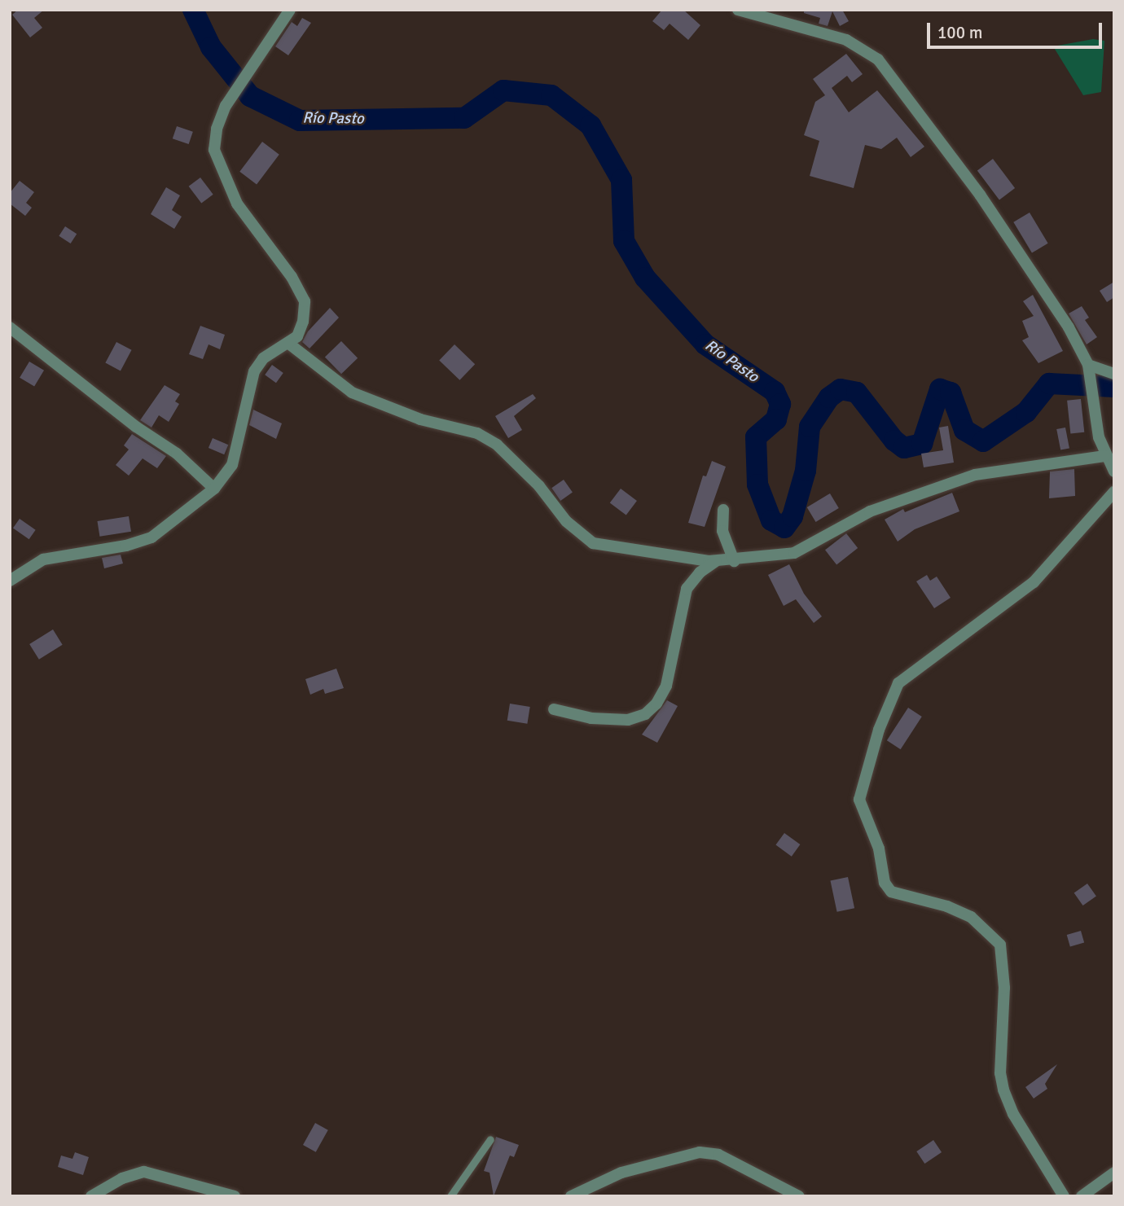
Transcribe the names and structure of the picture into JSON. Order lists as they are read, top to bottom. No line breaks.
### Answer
{"water":["Río Pasto"],"scale_bar":"100 m"}
